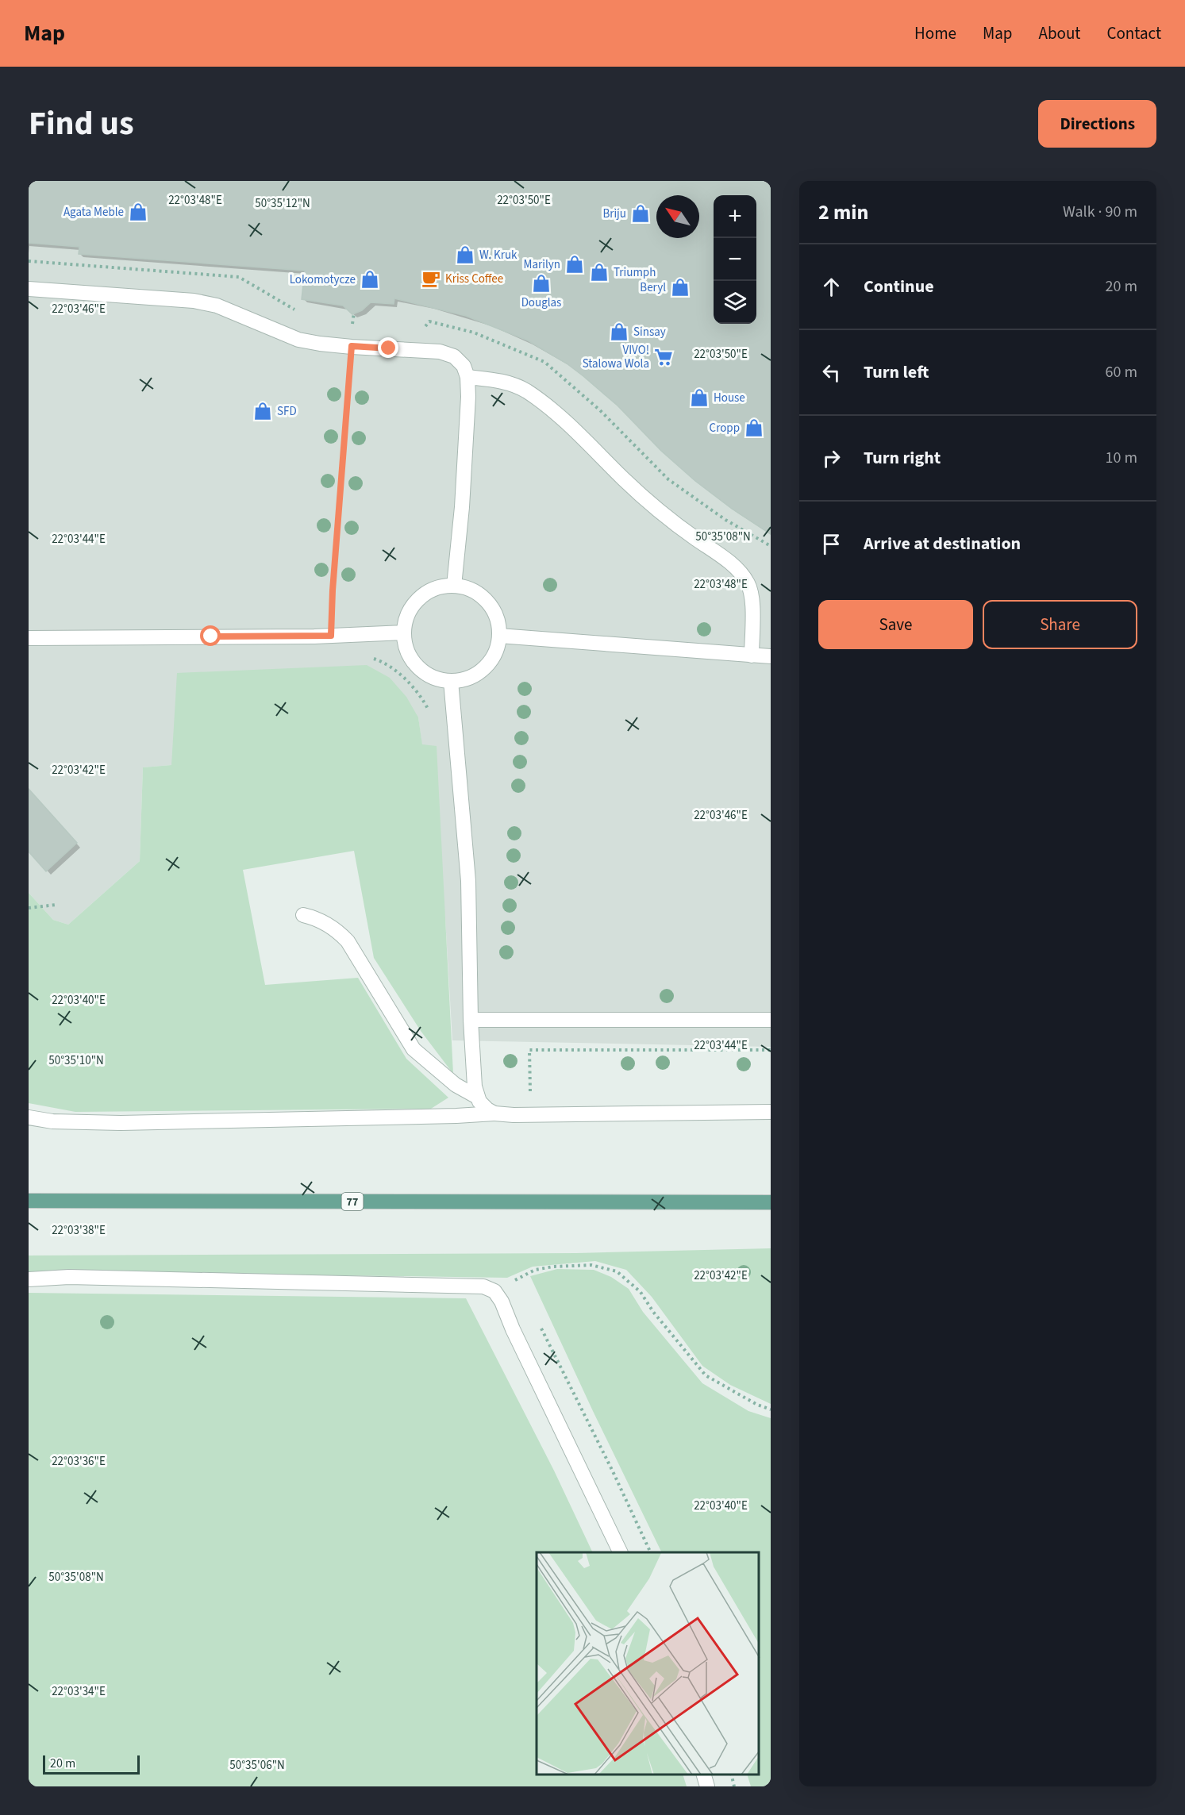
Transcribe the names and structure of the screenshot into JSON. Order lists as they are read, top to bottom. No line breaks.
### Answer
{"streets":{"main road":["77"]},"places":{"shop":["Agata Meble","Briju","W. Kruk","Marilyn","Triumph","Lokomotycze","Douglas","Beryl","Sinsay","House","SFD","Cropp"],"cafe":["Kriss Coffee"],"supermarket":["VIVO! Stalowa Wola"]},"scale_bar":"20 m","north":"top left","page":{"header":"Map","nav":["Home","Map","About","Contact"],"title":"Find us","buttons":["Directions",["Save","Share"]],"heading":["2 min","Walk · 90 m"],"map_buttons":["+","−"],"list":[["Continue","20 m"],["Turn left","60 m"],["Turn right","10 m"],"Arrive at destination"],"scale":"20 m"},"coordinates":["22°03'48\"E","22°03'50\"E","50°35'12\"N","22°03'46\"E","50°35'08\"N","22°03'44\"E","22°03'42\"E","22°03'40\"E","50°35'10\"N","22°03'38\"E","22°03'36\"E","22°03'34\"E","50°35'06\"N"]}
